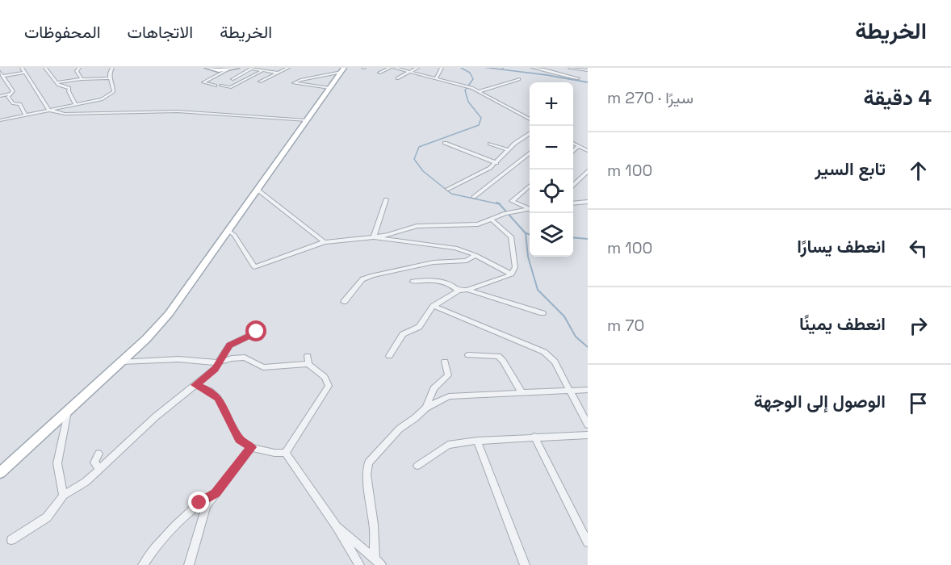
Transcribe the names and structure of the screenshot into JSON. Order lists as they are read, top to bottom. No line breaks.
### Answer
{"page":{"header":"الخريطة","nav":["الخريطة","الاتجاهات","المحفوظات"],"heading":["4 دقيقة","سيرًا · 270 m"],"map_buttons":["+","−"],"list":[["تابع السير","100 m"],["انعطف يسارًا","100 m"],["انعطف يمينًا","70 m"],"الوصول إلى الوجهة"]}}
